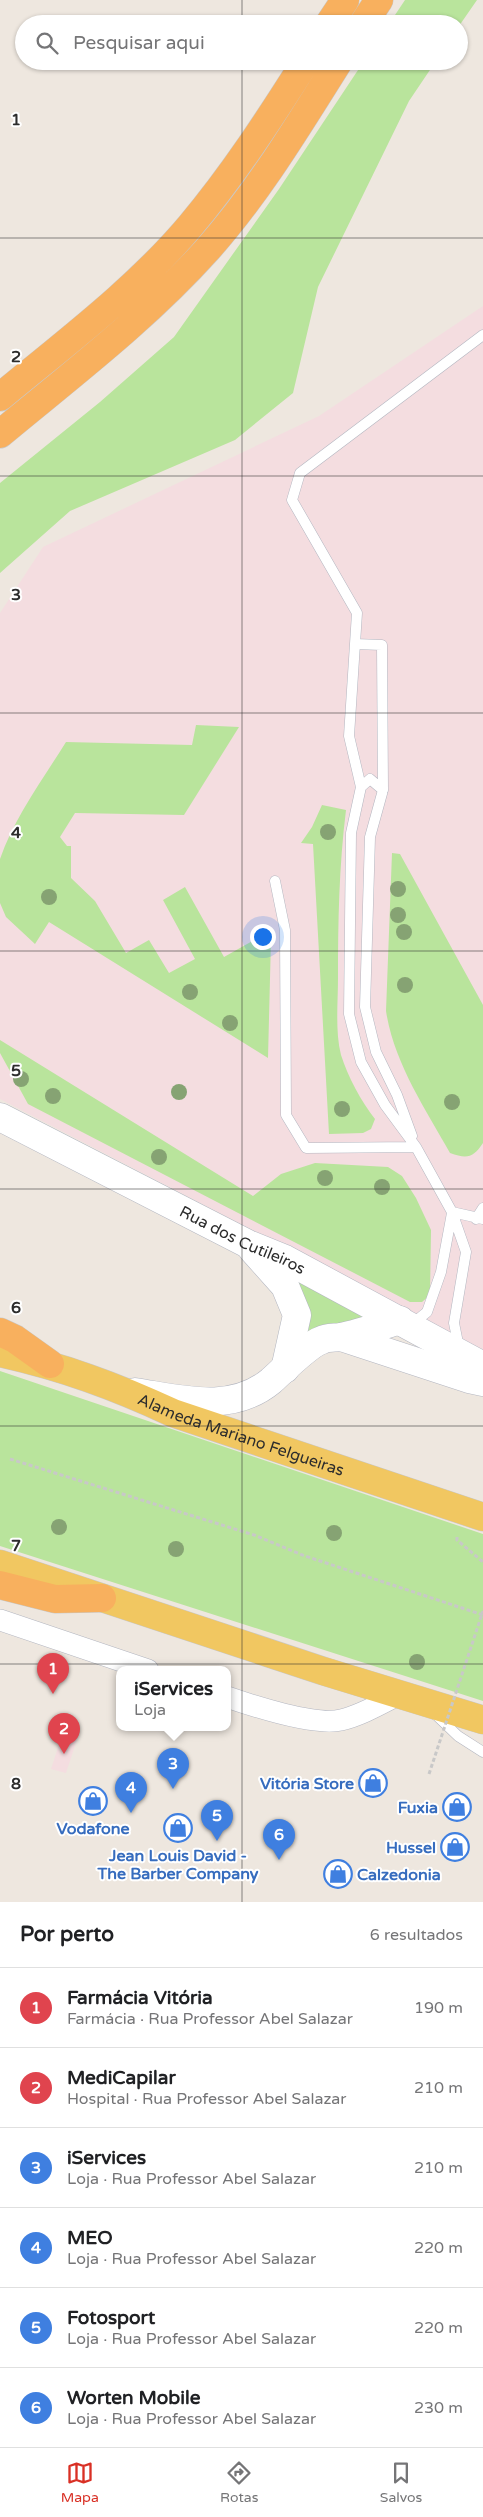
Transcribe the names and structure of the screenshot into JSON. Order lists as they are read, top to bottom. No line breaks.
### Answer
{"streets":{"main road":["Rua dos Cutileiros","Alameda Mariano Felgueiras"]},"places":{"shop":["Vitória Store","Vodafone","Fuxia","Jean Louis David - The Barber Company","Hussel","Calzedonia"]},"page":{"search":"Pesquisar aqui","pins":["1","2","3","4","5","6"],"popup":["iServices","Loja"],"heading":["Por perto","6 resultados"],"list":[{"mark":"1","name":"Farmácia Vitória","note":"Farmácia · Rua Professor Abel Salazar","value":"190 m"},{"mark":"2","name":"MediCapilar","note":"Hospital · Rua Professor Abel Salazar","value":"210 m"},{"mark":"3","name":"iServices","note":"Loja · Rua Professor Abel Salazar","value":"210 m"},{"mark":"4","name":"MEO","note":"Loja · Rua Professor Abel Salazar","value":"220 m"},{"mark":"5","name":"Fotosport","note":"Loja · Rua Professor Abel Salazar","value":"220 m"},{"mark":"6","name":"Worten Mobile","note":"Loja · Rua Professor Abel Salazar","value":"230 m"}],"nav":["Mapa","Rotas","Salvos"]},"grid":{"rows":["1","2","3","4","5","6","7","8"]}}
